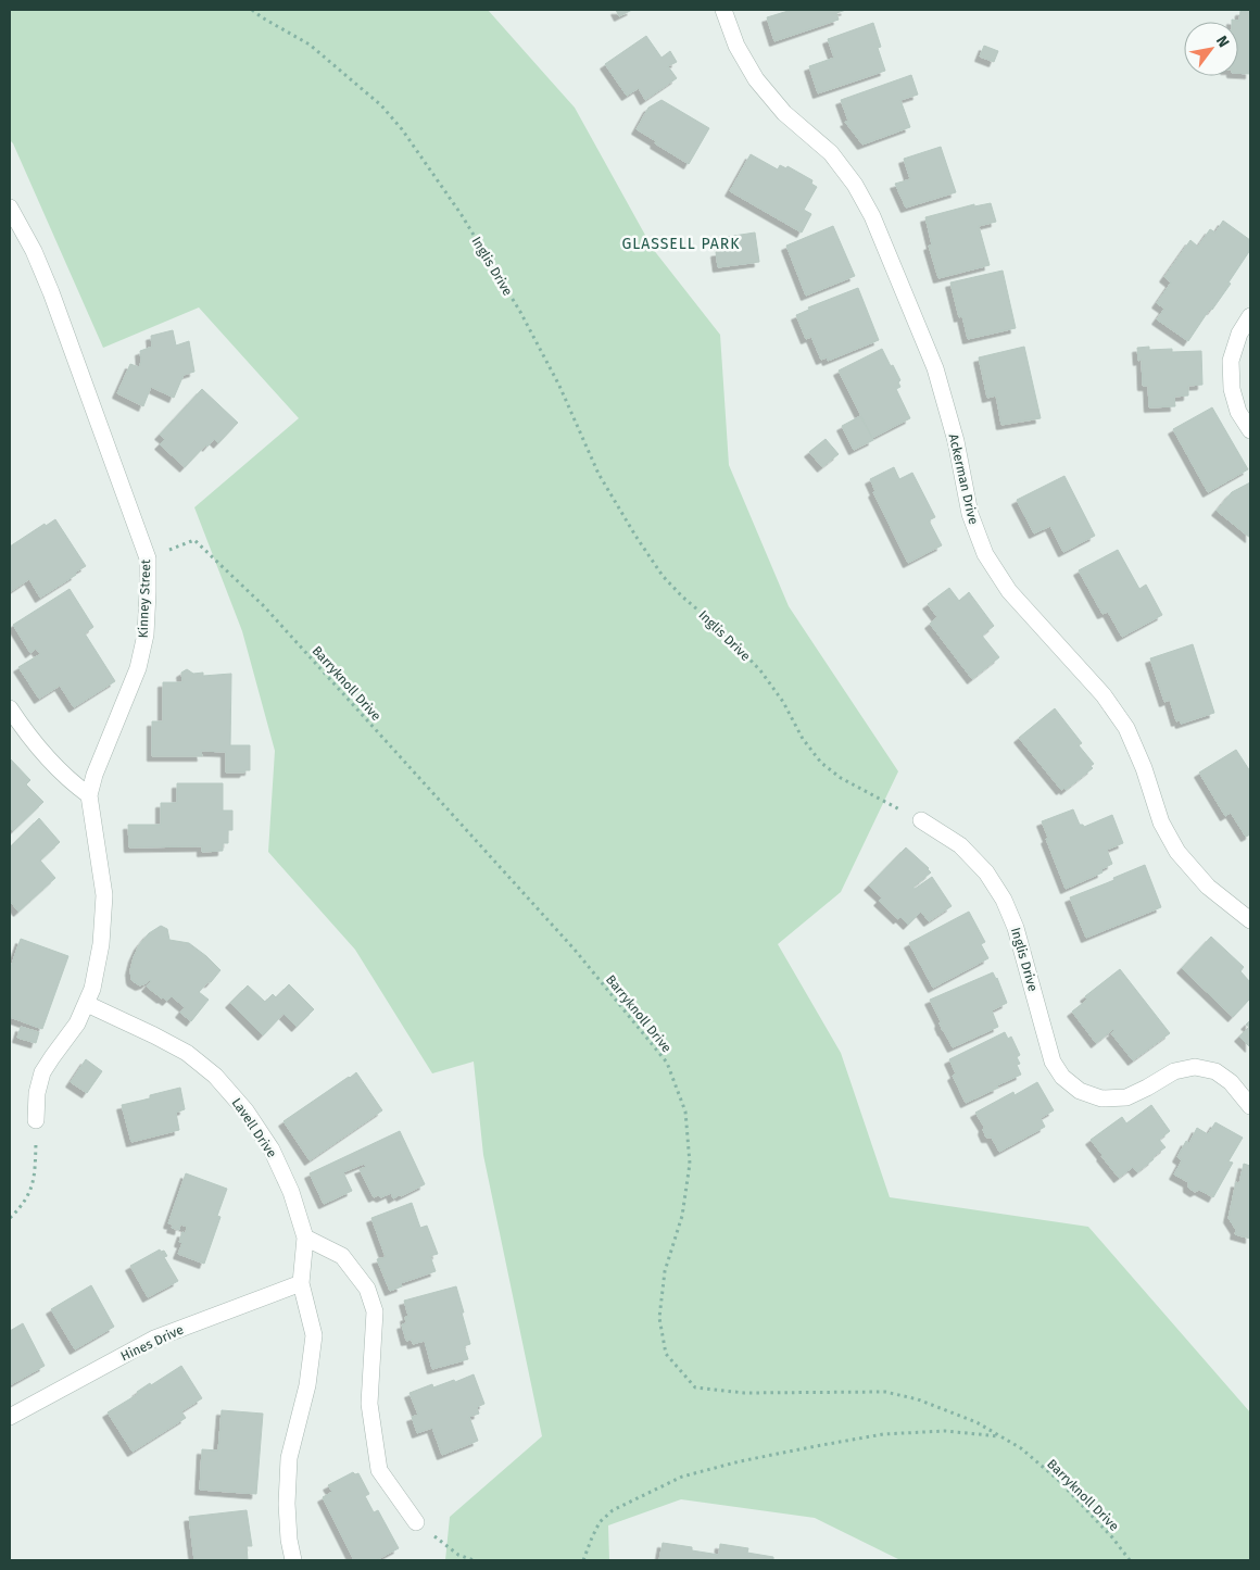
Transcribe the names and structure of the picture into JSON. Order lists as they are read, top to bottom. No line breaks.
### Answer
{"streets":{"street":["Inglis Drive","Ackerman Drive","Kinney Street","Lavell Drive","Hines Drive"],"path":["Barryknoll Drive"]},"crossings":[["Kinney Street","Barryknoll Drive"],["Kinney Street","Lavell Drive"],["Lavell Drive","Hines Drive"]],"districts":["GLASSELL PARK"],"north":"top right"}
